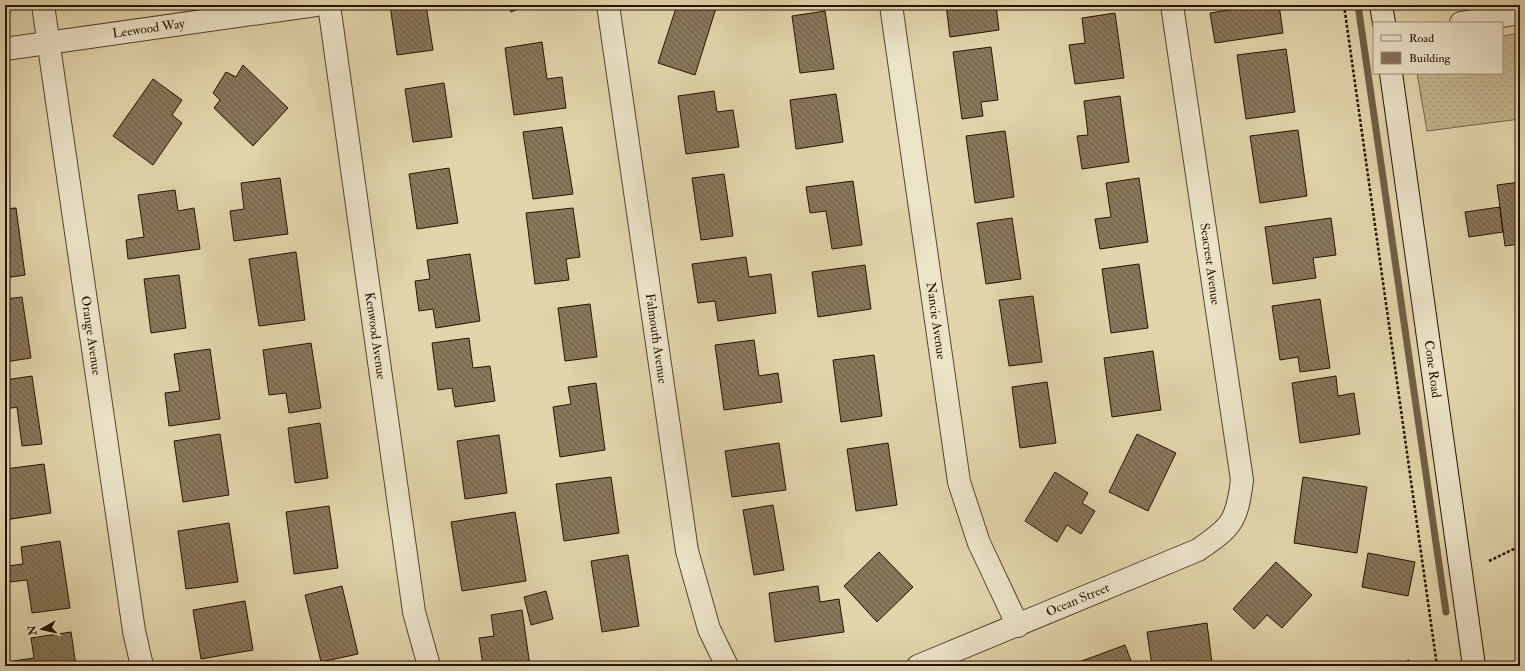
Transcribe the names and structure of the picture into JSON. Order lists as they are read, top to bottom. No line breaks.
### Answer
{"streets":{"street":["Leewood Way","Seacrest Avenue","Nancie Avenue","Orange Avenue","Kenwood Avenue","Falmouth Avenue","Cone Road","Ocean Street"]},"crossings":[["Leewood Way","Orange Avenue"],["Seacrest Avenue","Ocean Street"],["Nancie Avenue","Ocean Street"]],"legend":["Road","Building"],"north":"left"}
